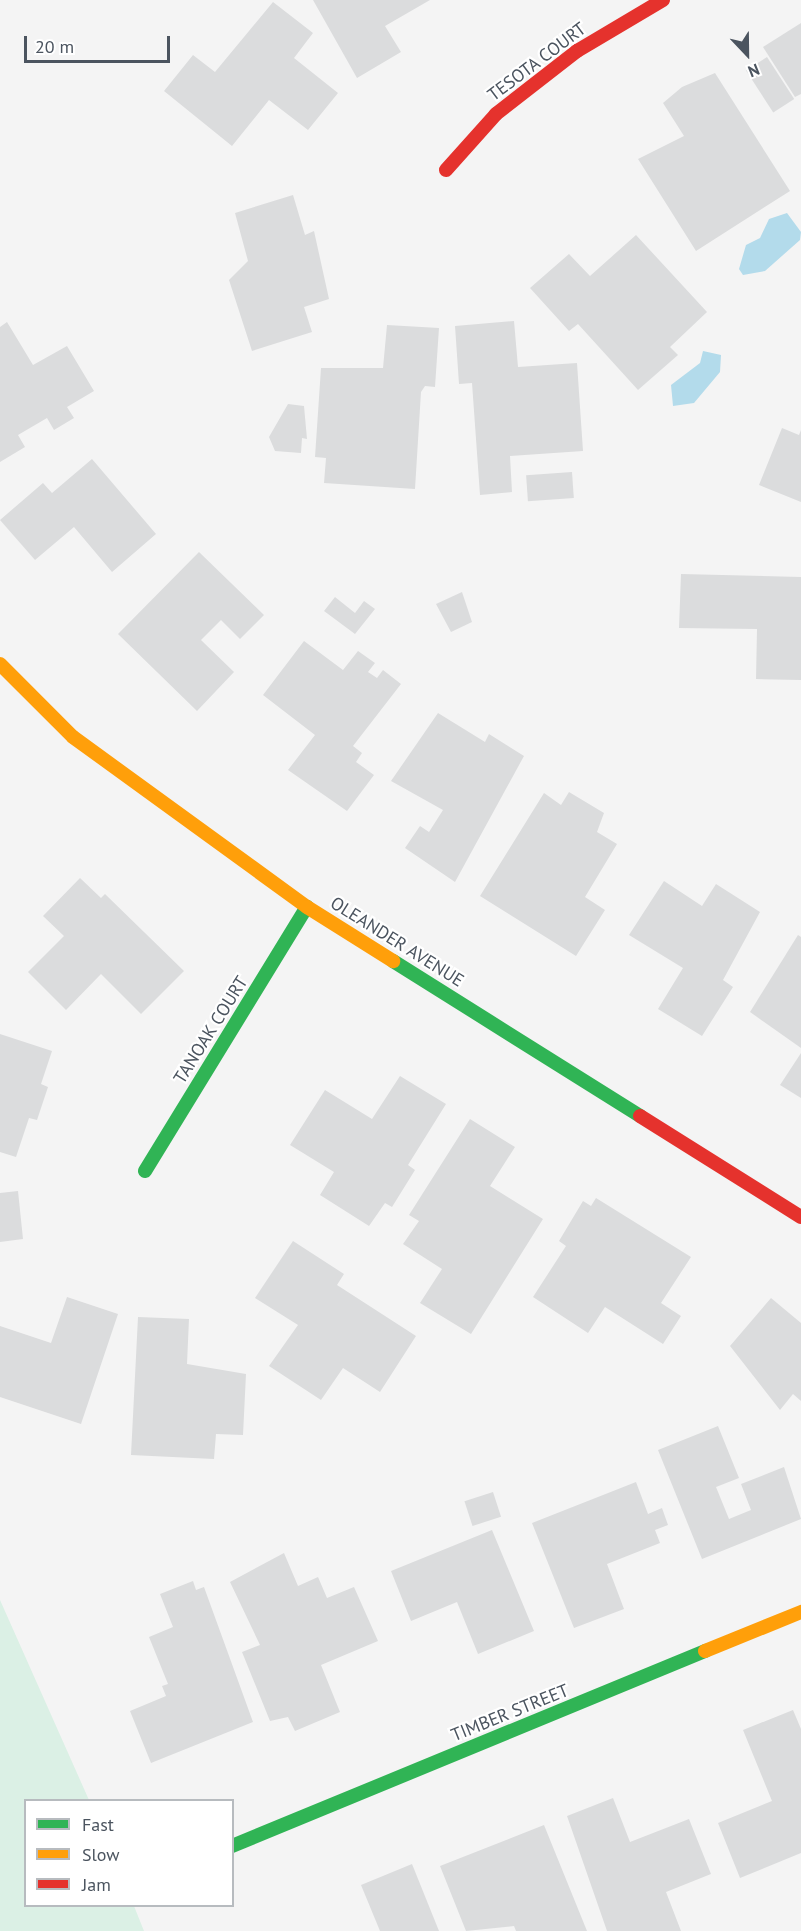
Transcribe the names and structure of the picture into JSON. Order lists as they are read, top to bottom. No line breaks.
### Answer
{"streets":{"street":["TESOTA COURT","OLEANDER AVENUE","TANOAK COURT","TIMBER STREET"]},"crossings":[["OLEANDER AVENUE","TANOAK COURT"]],"legend":["Fast","Slow","Jam"],"scale_bar":"20 m","north":"bottom"}
